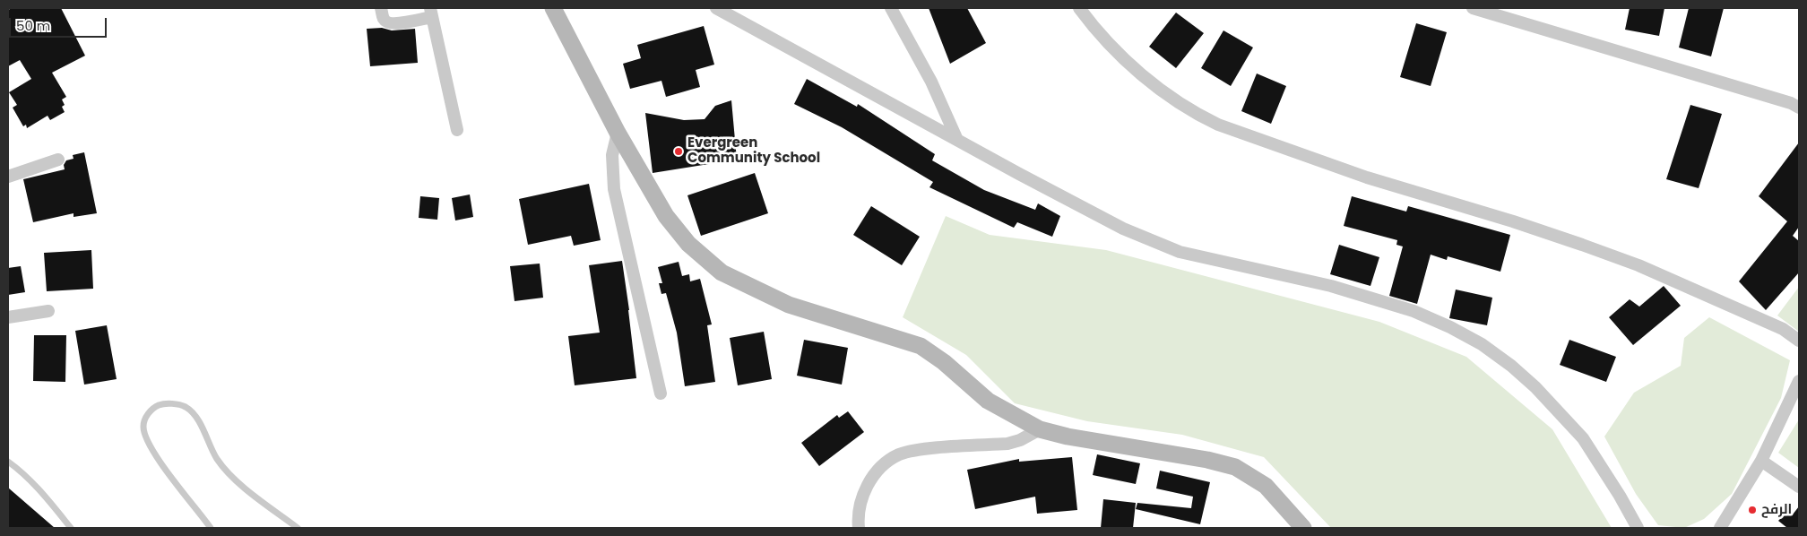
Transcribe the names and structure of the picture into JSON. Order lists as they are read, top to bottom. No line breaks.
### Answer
{"places":["Evergreen Community School","الرفح"],"scale_bar":"50 m"}
